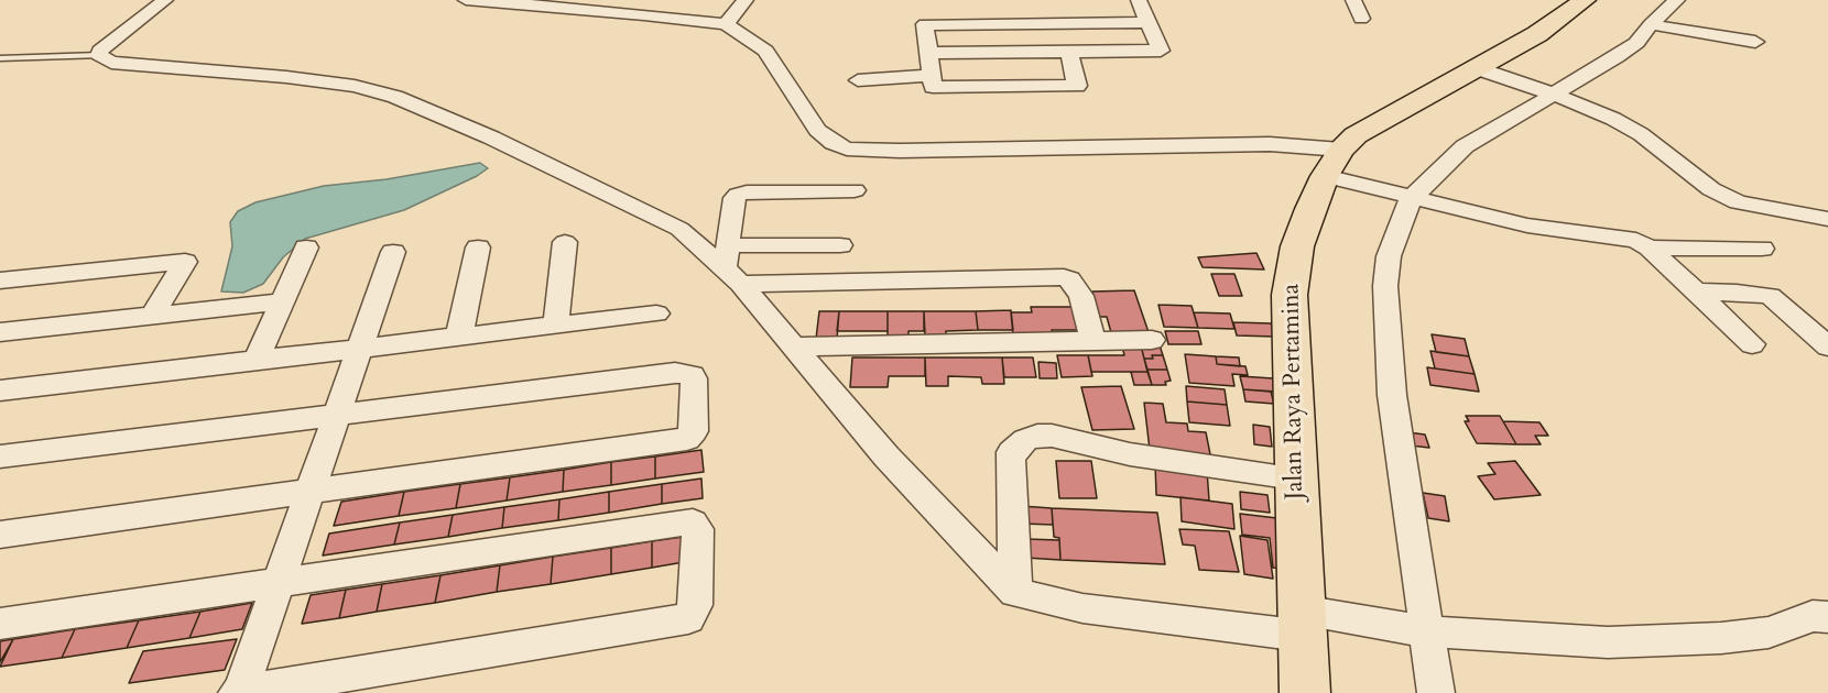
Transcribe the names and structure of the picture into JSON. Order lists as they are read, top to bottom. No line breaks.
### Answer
{"streets":{"main road":["Jalan Raya Pertamina"]}}
